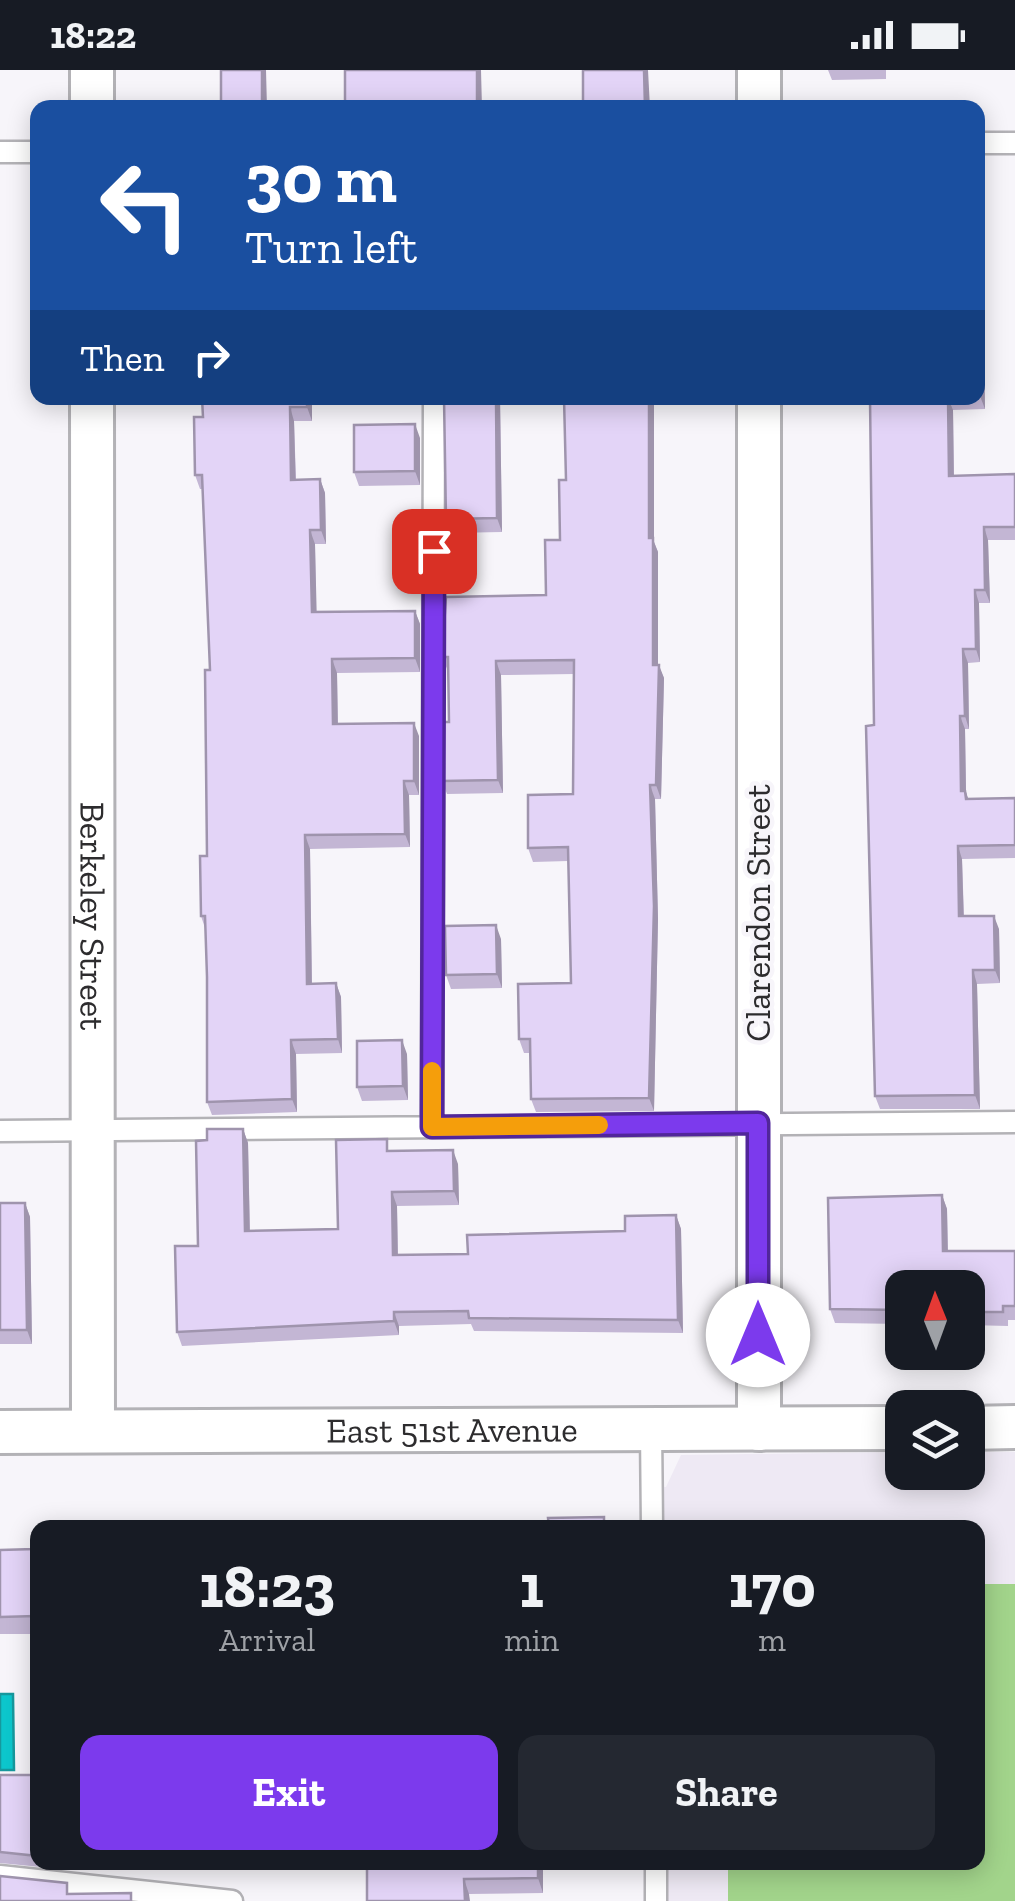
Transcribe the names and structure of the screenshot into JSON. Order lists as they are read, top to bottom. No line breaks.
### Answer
{"streets":{"street":["Clarendon Street","Berkeley Street","East 51st Avenue"]},"crossings":[["Clarendon Street","East 51st Avenue"],["Berkeley Street","East 51st Avenue"]],"north":"top","page":{"status":"18:22","turn":["30 m","Turn left"],"then":"Then","eta":["18:23","Arrival","1","min","170","m"],"buttons":["Exit","Share"]}}
